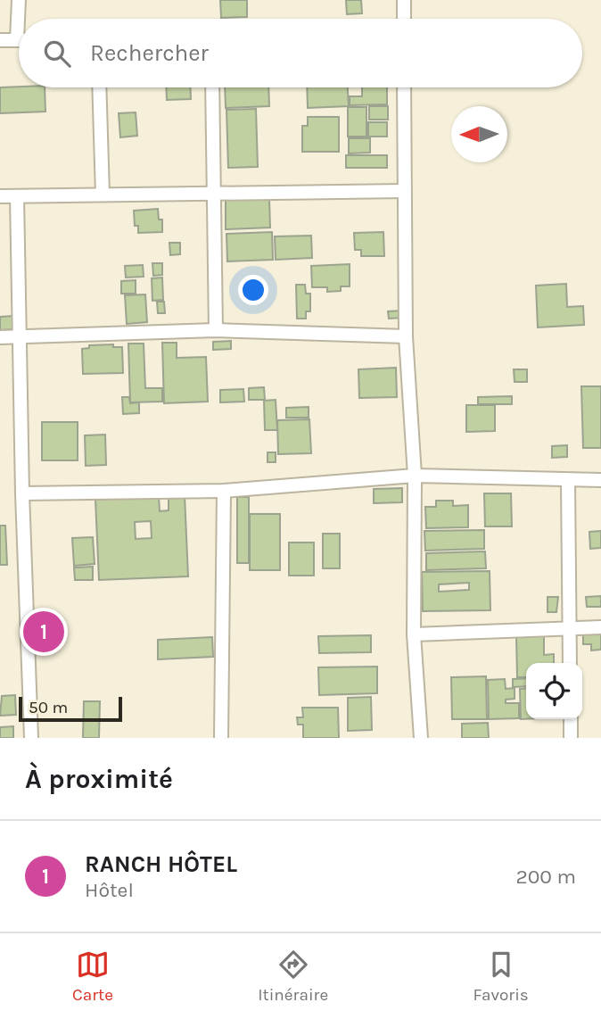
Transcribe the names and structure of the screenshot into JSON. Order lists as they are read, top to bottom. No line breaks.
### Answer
{"scale_bar":"50 m","north":"left","page":{"search":"Rechercher","pins":"1","scale":"50 m","heading":"À proximité","list":[{"mark":"1","name":"RANCH HÔTEL","note":"Hôtel","value":"200 m"}],"nav":["Carte","Itinéraire","Favoris"]}}
